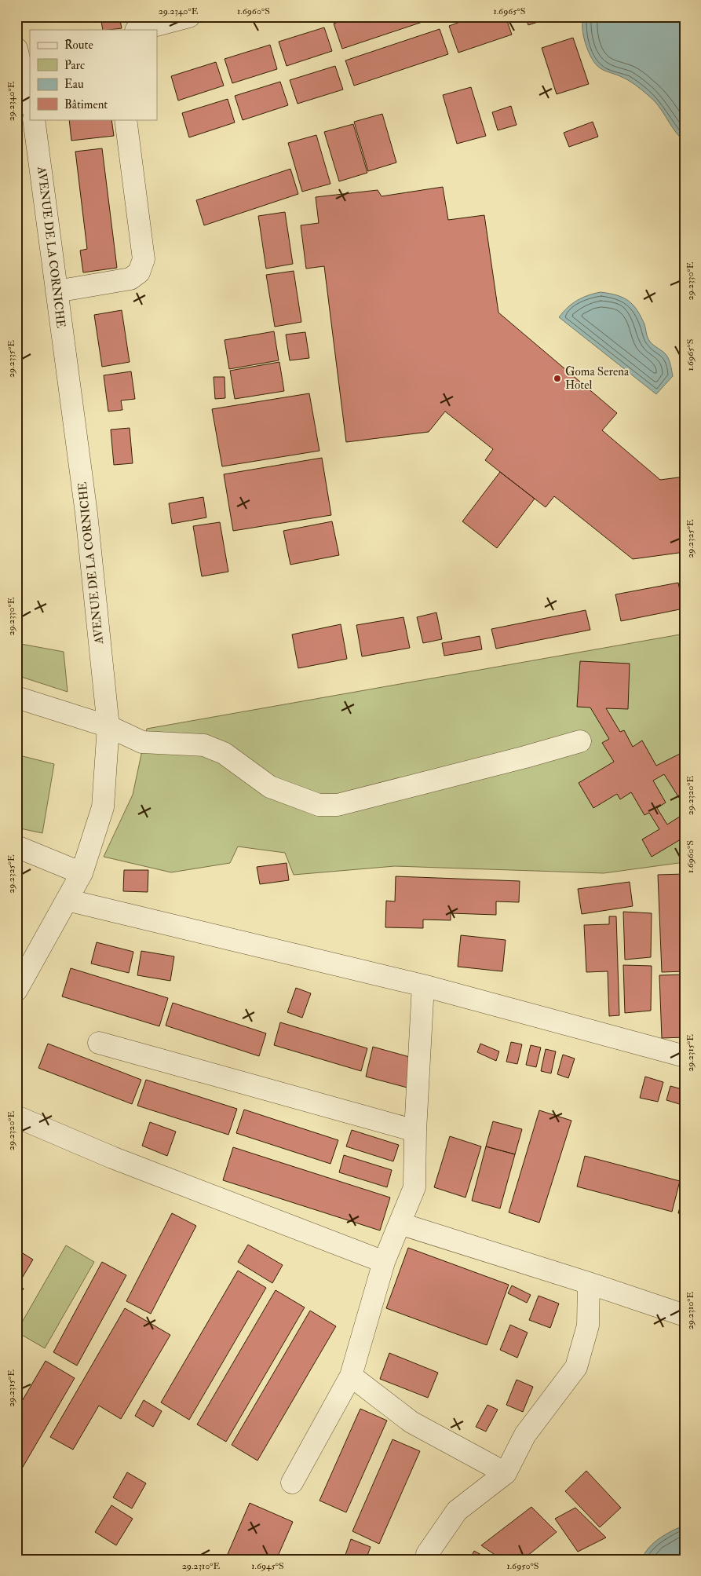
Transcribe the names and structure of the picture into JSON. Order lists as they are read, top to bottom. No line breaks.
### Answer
{"streets":{"street":["AVENUE DE LA CORNICHE"]},"places":["Goma Serena Hotel"],"legend":["Route","Parc","Eau","Bâtiment"],"coordinates":["29.2340°E","1.6960°S","1.6965°S","29.2330°E","29.2335°E","29.2325°E","29.2320°E","29.2315°E","29.2310°E","1.6945°S","1.6950°S"]}
